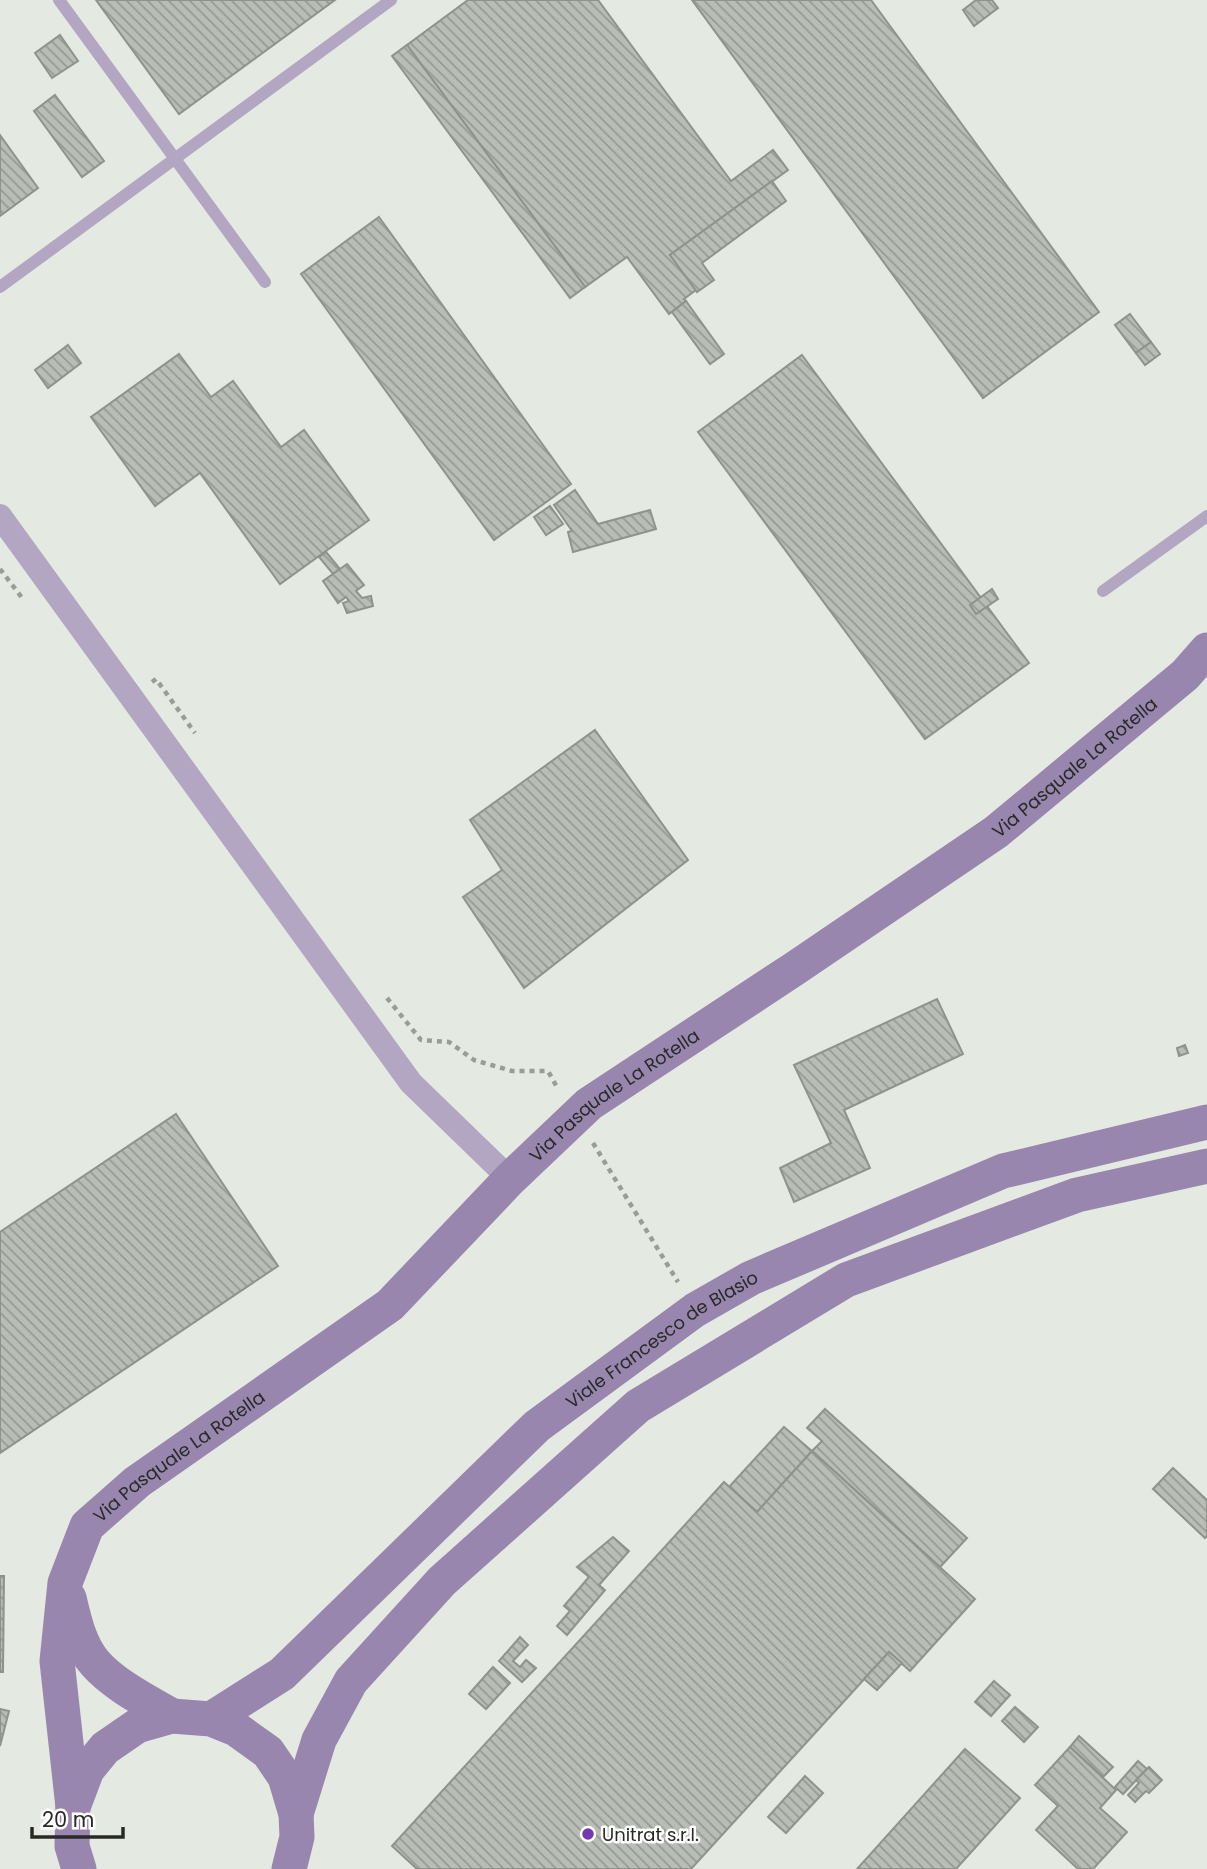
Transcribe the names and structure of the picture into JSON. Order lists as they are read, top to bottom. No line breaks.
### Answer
{"streets":{"street":["Via Pasquale La Rotella","Viale Francesco de Blasio"]},"places":["Unitrat s.r.l."],"scale_bar":"20 m"}
